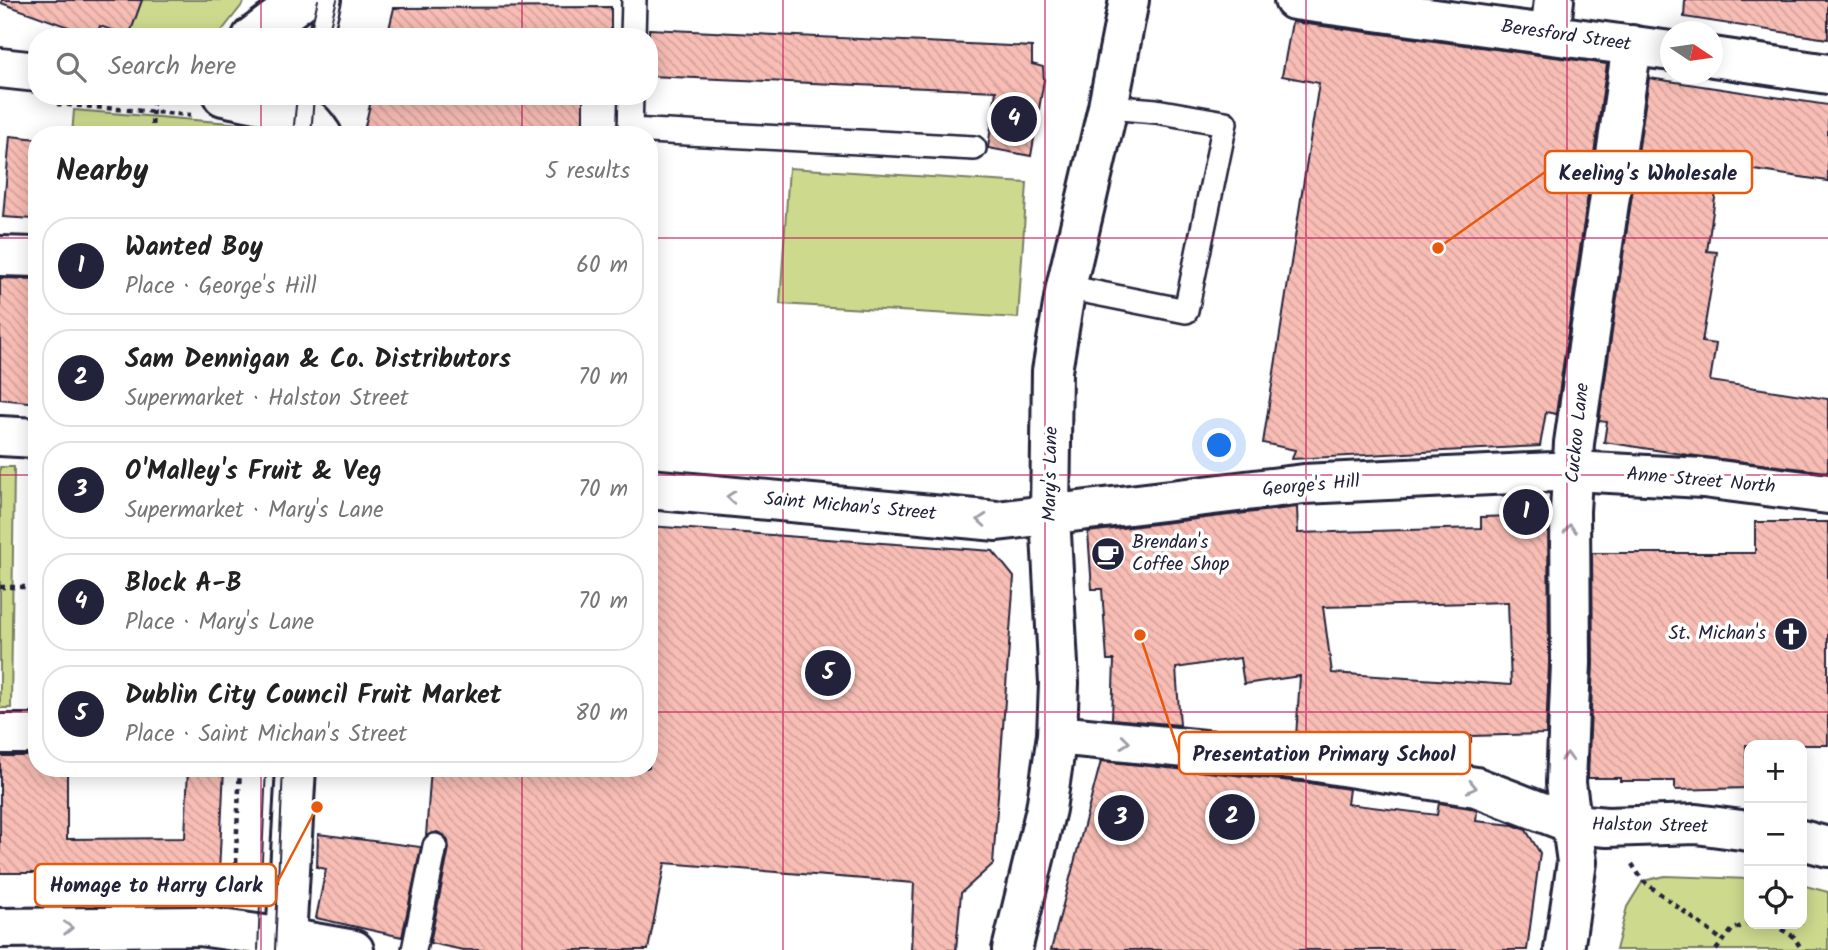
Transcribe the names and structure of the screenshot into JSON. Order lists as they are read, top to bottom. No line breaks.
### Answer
{"streets":{"street":["Beresford Street","Cuckoo Lane","Mary's Lane","Anne Street North","George's Hill","Saint Michan's Street","Halston Street"]},"crossings":[["Beresford Street","Cuckoo Lane"],["Cuckoo Lane","Anne Street North"],["Cuckoo Lane","George's Hill"],["Cuckoo Lane","Halston Street"],["Mary's Lane","George's Hill"],["Mary's Lane","Saint Michan's Street"],["Mary's Lane","Halston Street"],["Anne Street North","George's Hill"],["George's Hill","Saint Michan's Street"]],"one_way":["Cuckoo Lane","Saint Michan's Street","Halston Street"],"places":{"other":["Keeling's Wholesale","Presentation Primary School","Homage to Harry Clark"],"cafe":["Brendan's Coffee Shop"],"church":["St. Michan's"]},"north":"right","page":{"search":"Search here","pins":["4","1","5","2","3"],"heading":["Nearby","5 results"],"list":[{"mark":"1","name":"Wanted Boy","note":"Place · George's Hill","value":"60 m"},{"mark":"2","name":"Sam Dennigan & Co. Distributors","note":"Supermarket · Halston Street","value":"70 m"},{"mark":"3","name":"O'Malley's Fruit & Veg","note":"Supermarket · Mary's Lane","value":"70 m"},{"mark":"4","name":"Block A-B","note":"Place · Mary's Lane","value":"70 m"},{"mark":"5","name":"Dublin City Council Fruit Market","note":"Place · Saint Michan's Street","value":"80 m"}],"map_buttons":["+","−"]}}
